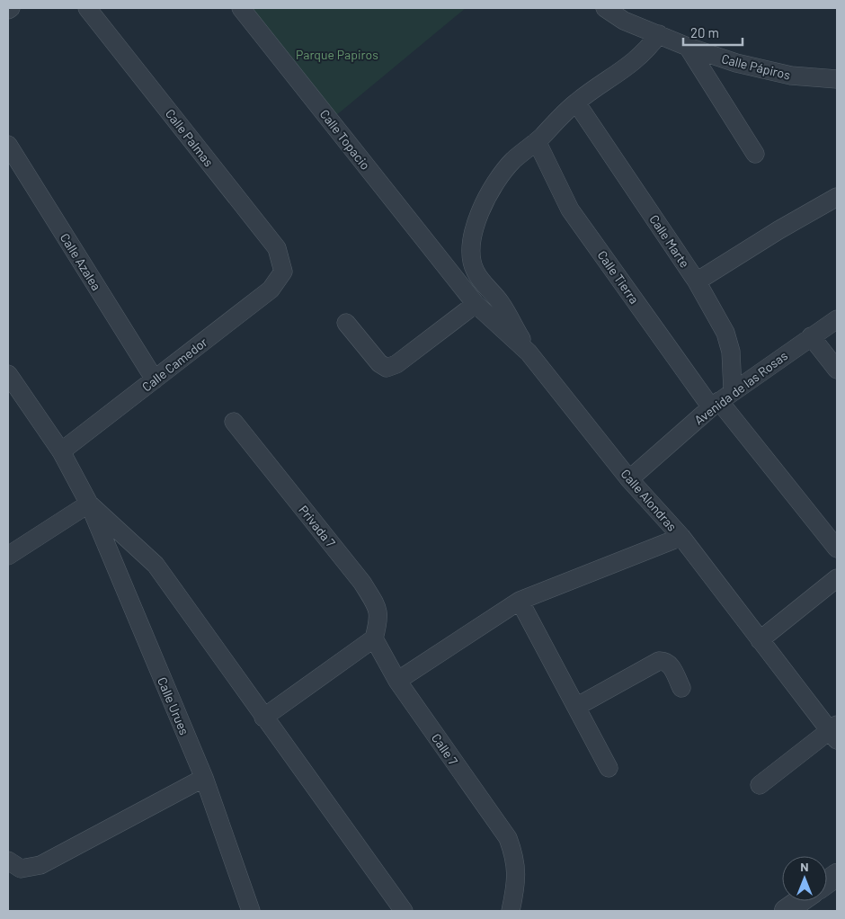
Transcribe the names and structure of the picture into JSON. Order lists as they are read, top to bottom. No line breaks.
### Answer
{"streets":{"street":["Calle Pápiros","Calle Palmas","Calle Topacio","Calle Marte","Calle Azalea","Calle Tierra","Calle Camedor","Avenida de las Rosas","Calle Alondras","Privada 7","Calle Urues","Calle 7"]},"crossings":[["Calle Palmas","Calle Camedor"],["Calle Topacio","Calle Alondras"],["Calle Marte","Calle Tierra"],["Calle Marte","Avenida de las Rosas"],["Calle Azalea","Calle Camedor"],["Calle Tierra","Avenida de las Rosas"],["Calle Camedor","Calle Urues"],["Avenida de las Rosas","Calle Alondras"],["Privada 7","Calle 7"]],"parks":["Parque Papiros"],"scale_bar":"20 m","north":"top"}
